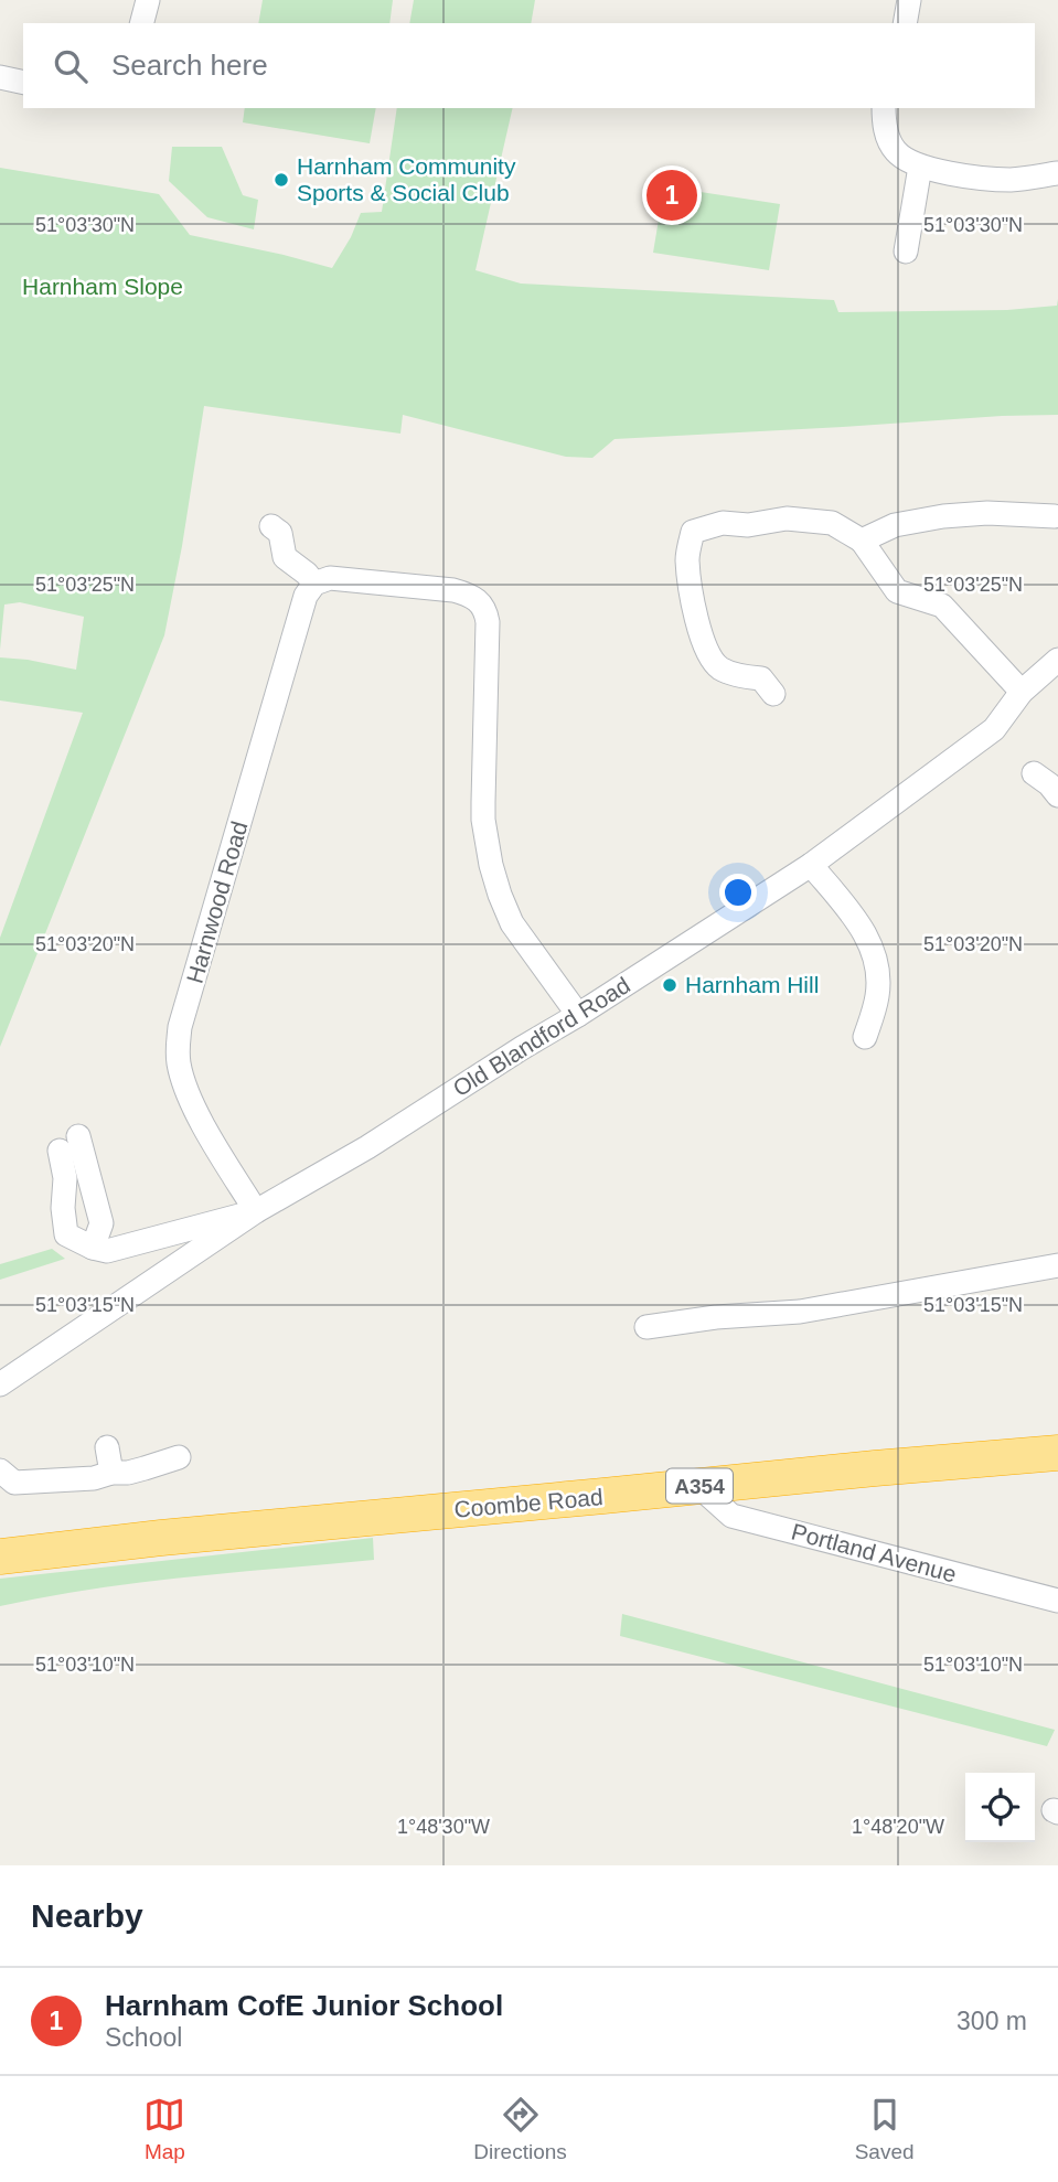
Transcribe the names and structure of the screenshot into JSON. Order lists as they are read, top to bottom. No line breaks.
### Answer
{"streets":{"highway":["A354","Coombe Road"],"street":["Harnwood Road","Old Blandford Road","Portland Avenue"]},"crossings":[["Harnwood Road","Old Blandford Road"],["Coombe Road","Portland Avenue"]],"parks":["Harnham Slope"],"places":["Harnham Community Sports & Social Club","Harnham Hill"],"page":{"search":"Search here","pins":"1","heading":"Nearby","list":[{"mark":"1","name":"Harnham CofE Junior School","note":"School","value":"300 m"}],"nav":["Map","Directions","Saved"]},"coordinates":["51°03'30\"N","51°03'25\"N","51°03'20\"N","51°03'15\"N","51°03'10\"N","1°48'30\"W","1°48'20\"W"]}
